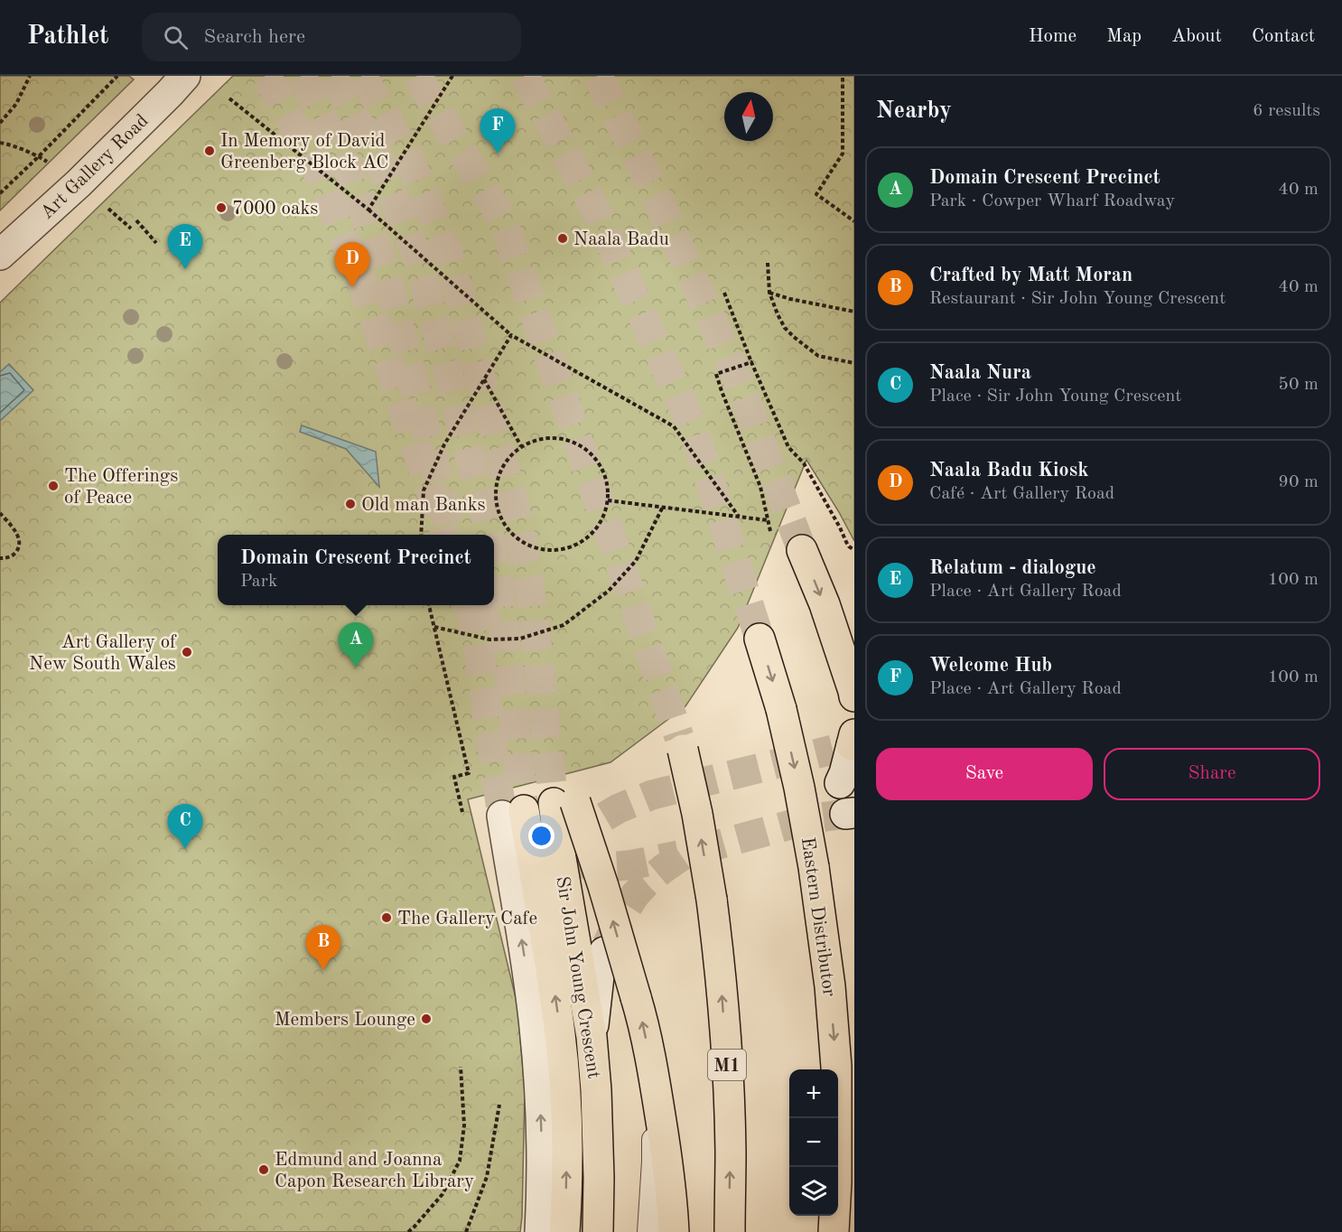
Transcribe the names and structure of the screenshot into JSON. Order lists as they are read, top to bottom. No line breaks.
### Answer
{"streets":{"main road":["Eastern Distributor","Sir John Young Crescent","M1"],"street":["Art Gallery Road"]},"places":["In Memory of David Greenberg Block AC","7000 oaks","Naala Badu","The Offerings of Peace","Old man Banks","Art Gallery of New South Wales","The Gallery Cafe","Members Lounge","Edmund and Joanna Capon Research Library"],"north":"top","page":{"header":"Pathlet","search":"Search here","nav":["Home","Map","About","Contact"],"heading":["Nearby","6 results"],"pins":["F","E","D","A","C","B"],"list":[{"mark":"A","name":"Domain Crescent Precinct","note":"Park · Cowper Wharf Roadway","value":"40 m"},{"mark":"B","name":"Crafted by Matt Moran","note":"Restaurant · Sir John Young Crescent","value":"40 m"},{"mark":"C","name":"Naala Nura","note":"Place · Sir John Young Crescent","value":"50 m"},{"mark":"D","name":"Naala Badu Kiosk","note":"Café · Art Gallery Road","value":"90 m"},{"mark":"E","name":"Relatum - dialogue","note":"Place · Art Gallery Road","value":"100 m"},{"mark":"F","name":"Welcome Hub","note":"Place · Art Gallery Road","value":"100 m"}],"popup":["Domain Crescent Precinct","Park"],"buttons":["Save","Share"],"map_buttons":["+","−"]}}
